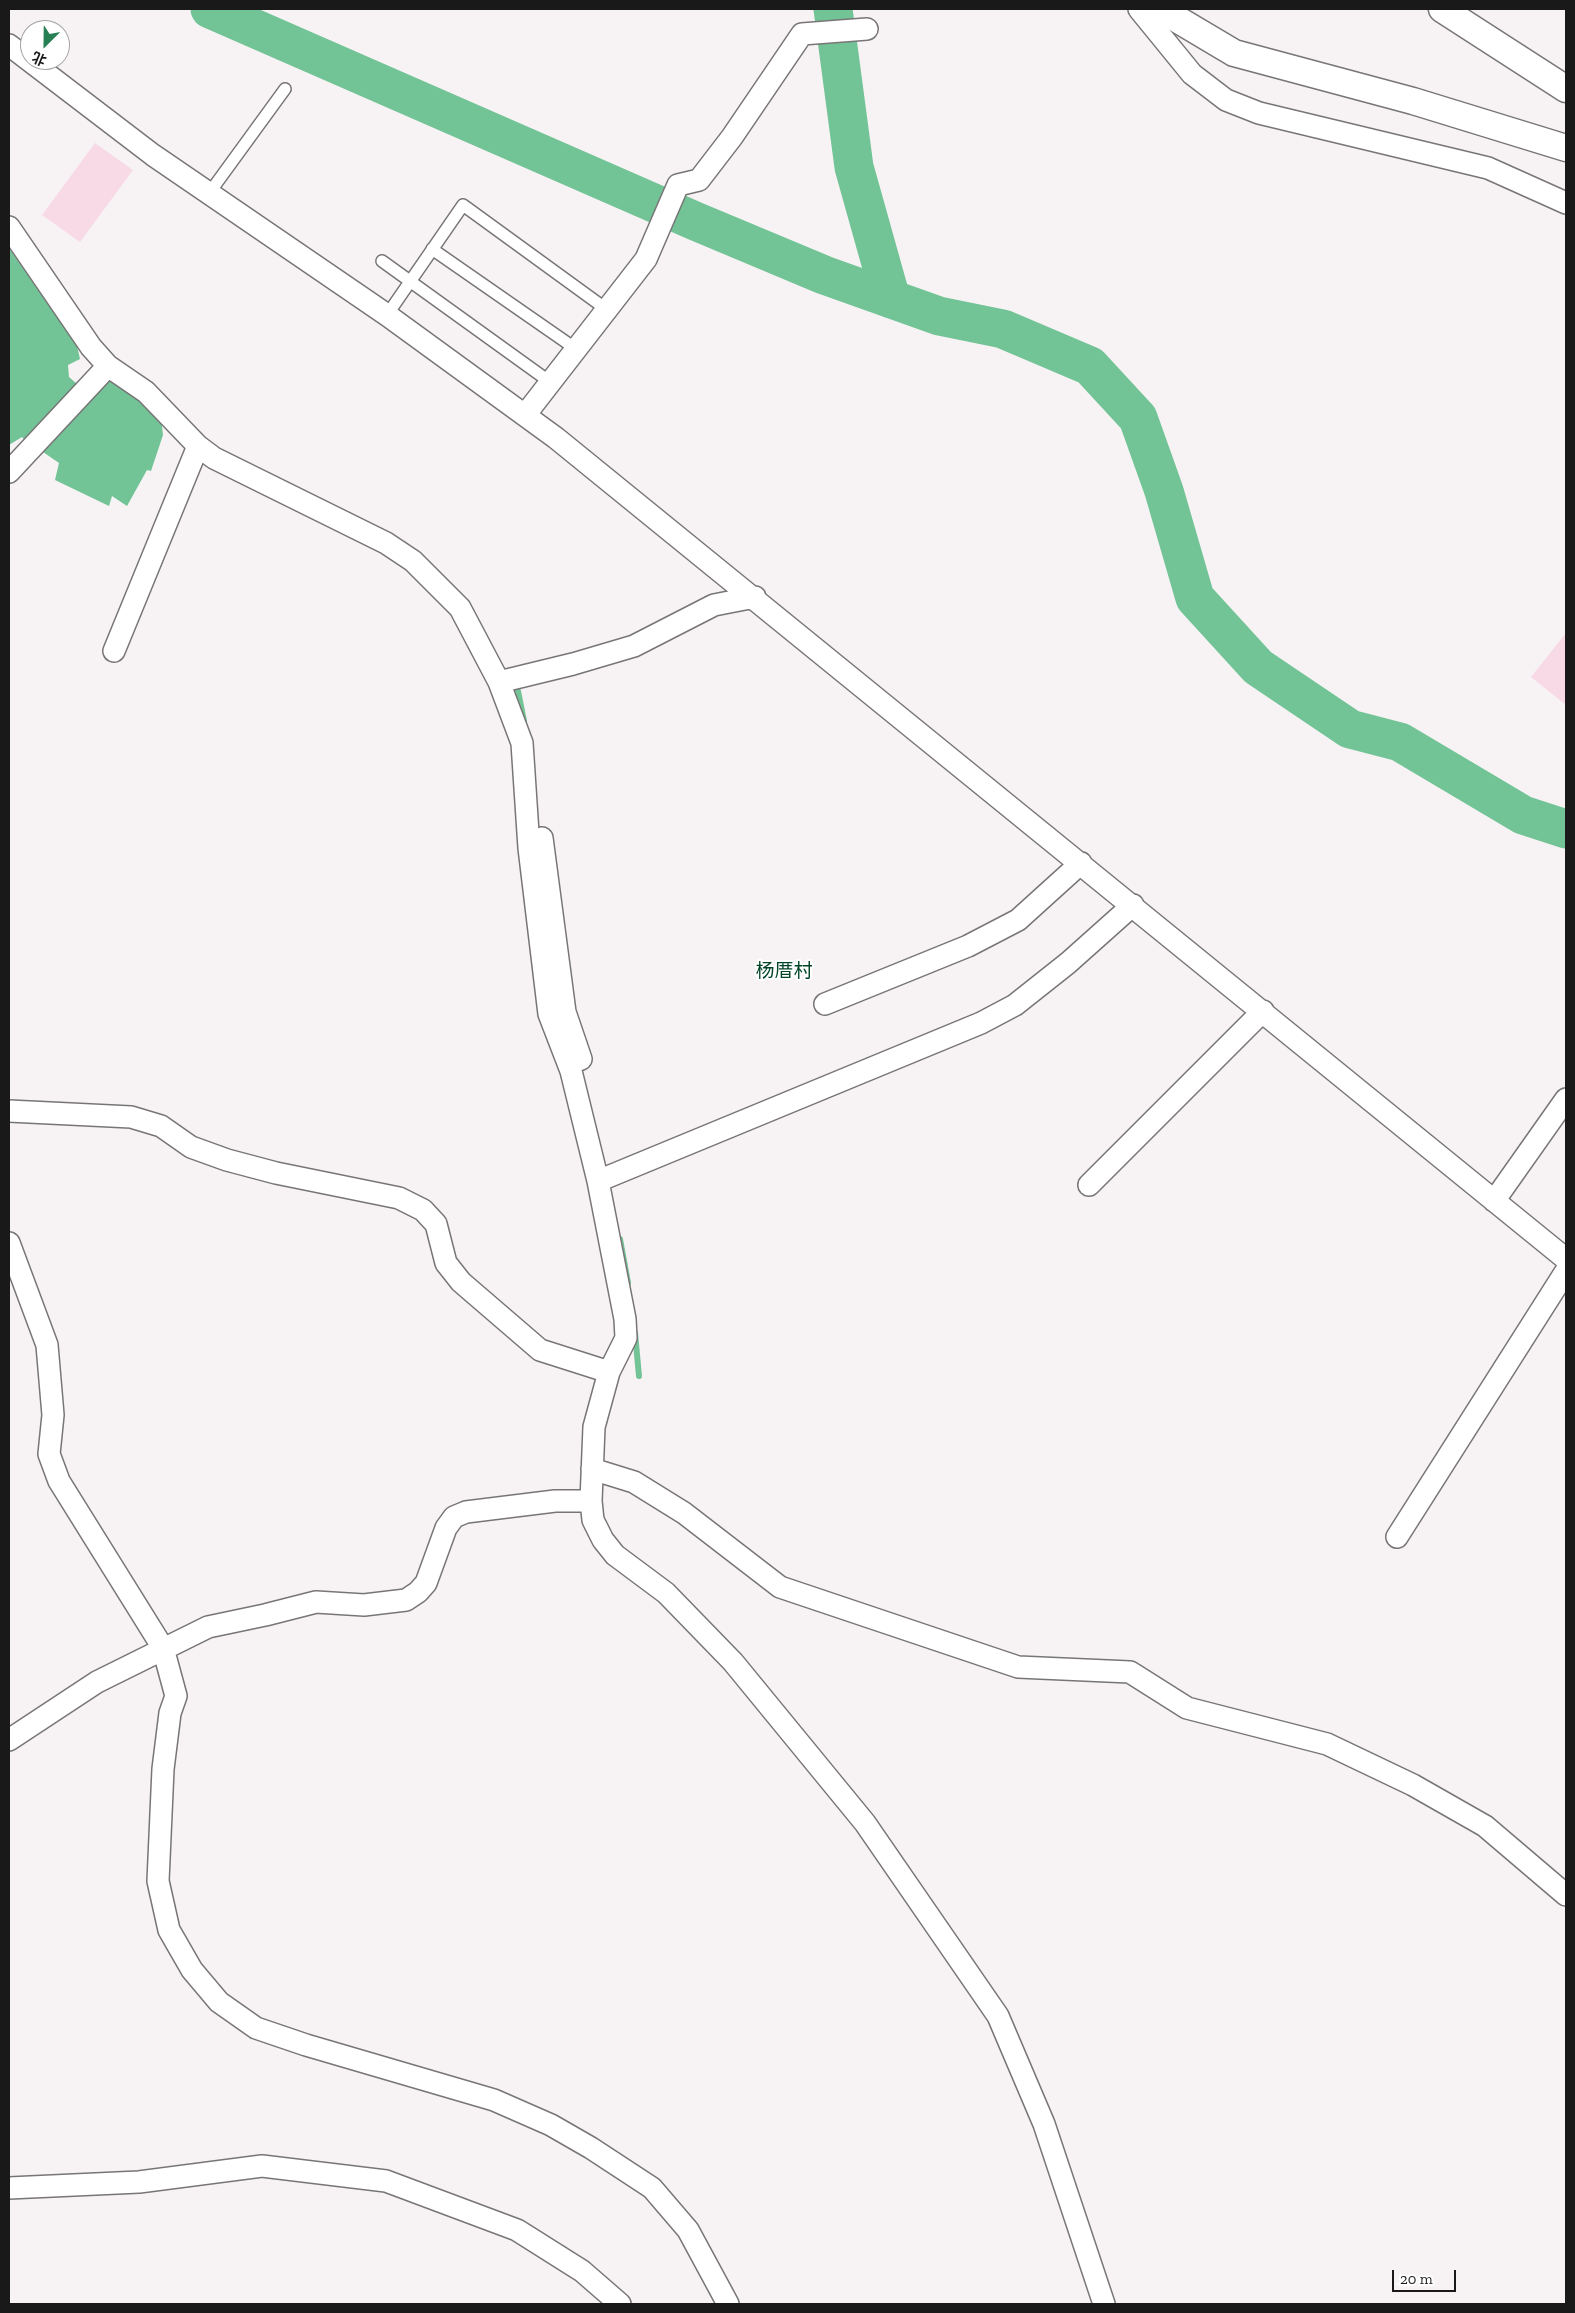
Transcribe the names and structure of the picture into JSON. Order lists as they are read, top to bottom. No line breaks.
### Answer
{"districts":["杨厝村"],"scale_bar":"20 m","north":"bottom left"}
